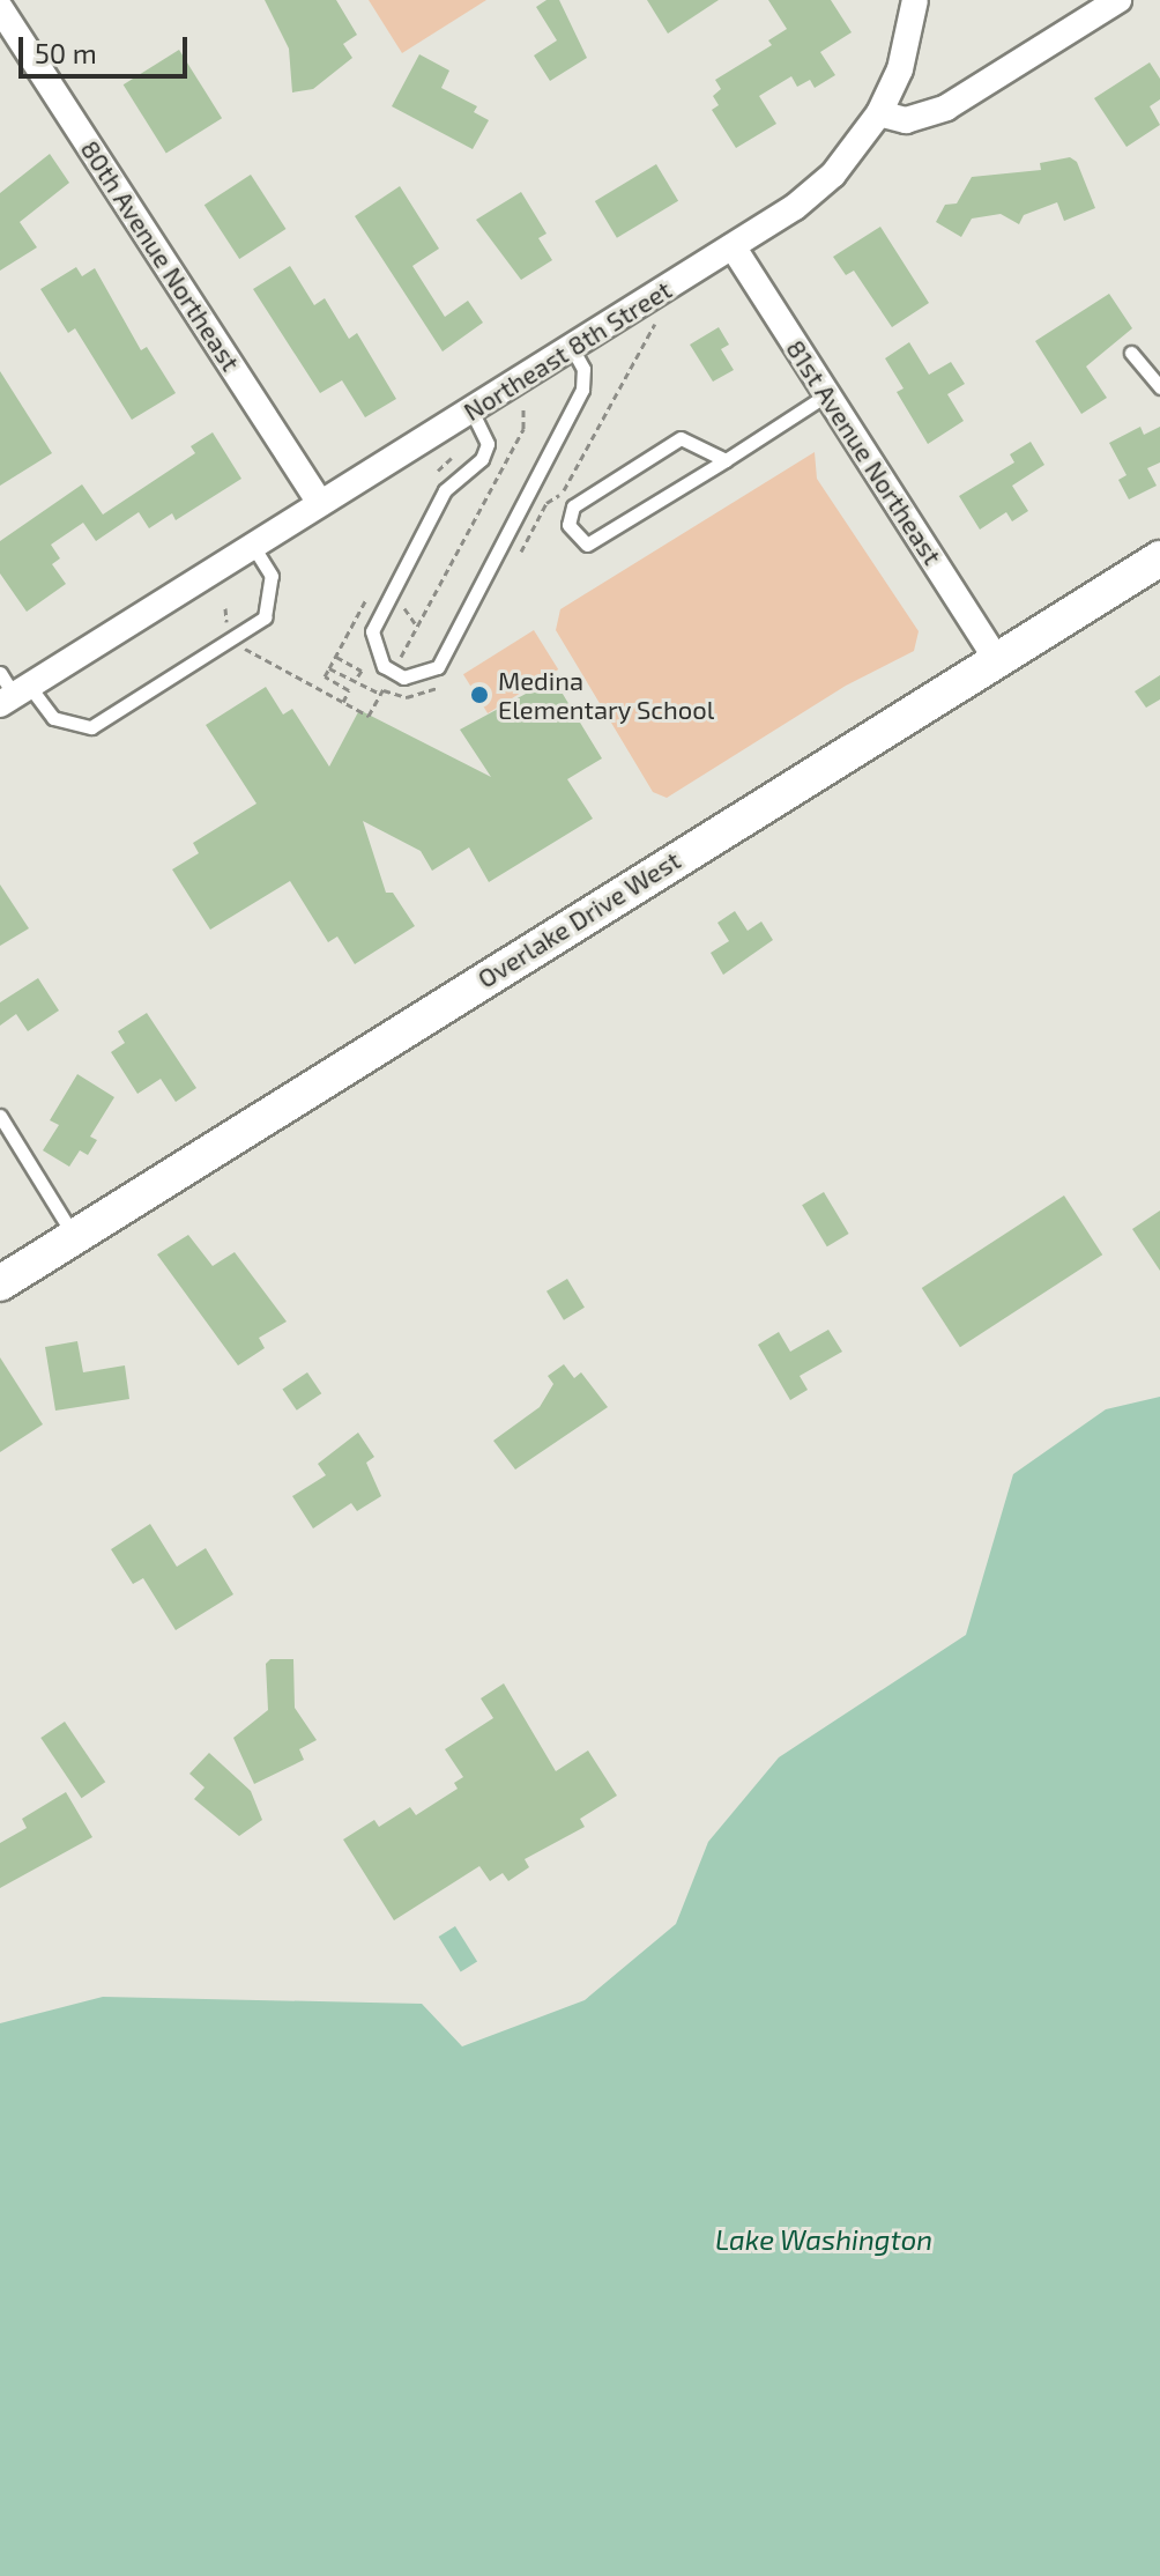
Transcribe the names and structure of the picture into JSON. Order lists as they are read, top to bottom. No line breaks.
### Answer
{"streets":{"street":["80th Avenue Northeast","Northeast 8th Street","81st Avenue Northeast","Overlake Drive West"]},"crossings":[["80th Avenue Northeast","Northeast 8th Street"],["Northeast 8th Street","81st Avenue Northeast"],["81st Avenue Northeast","Overlake Drive West"]],"water":["Lake Washington"],"places":["Medina Elementary School"],"scale_bar":"50 m"}
